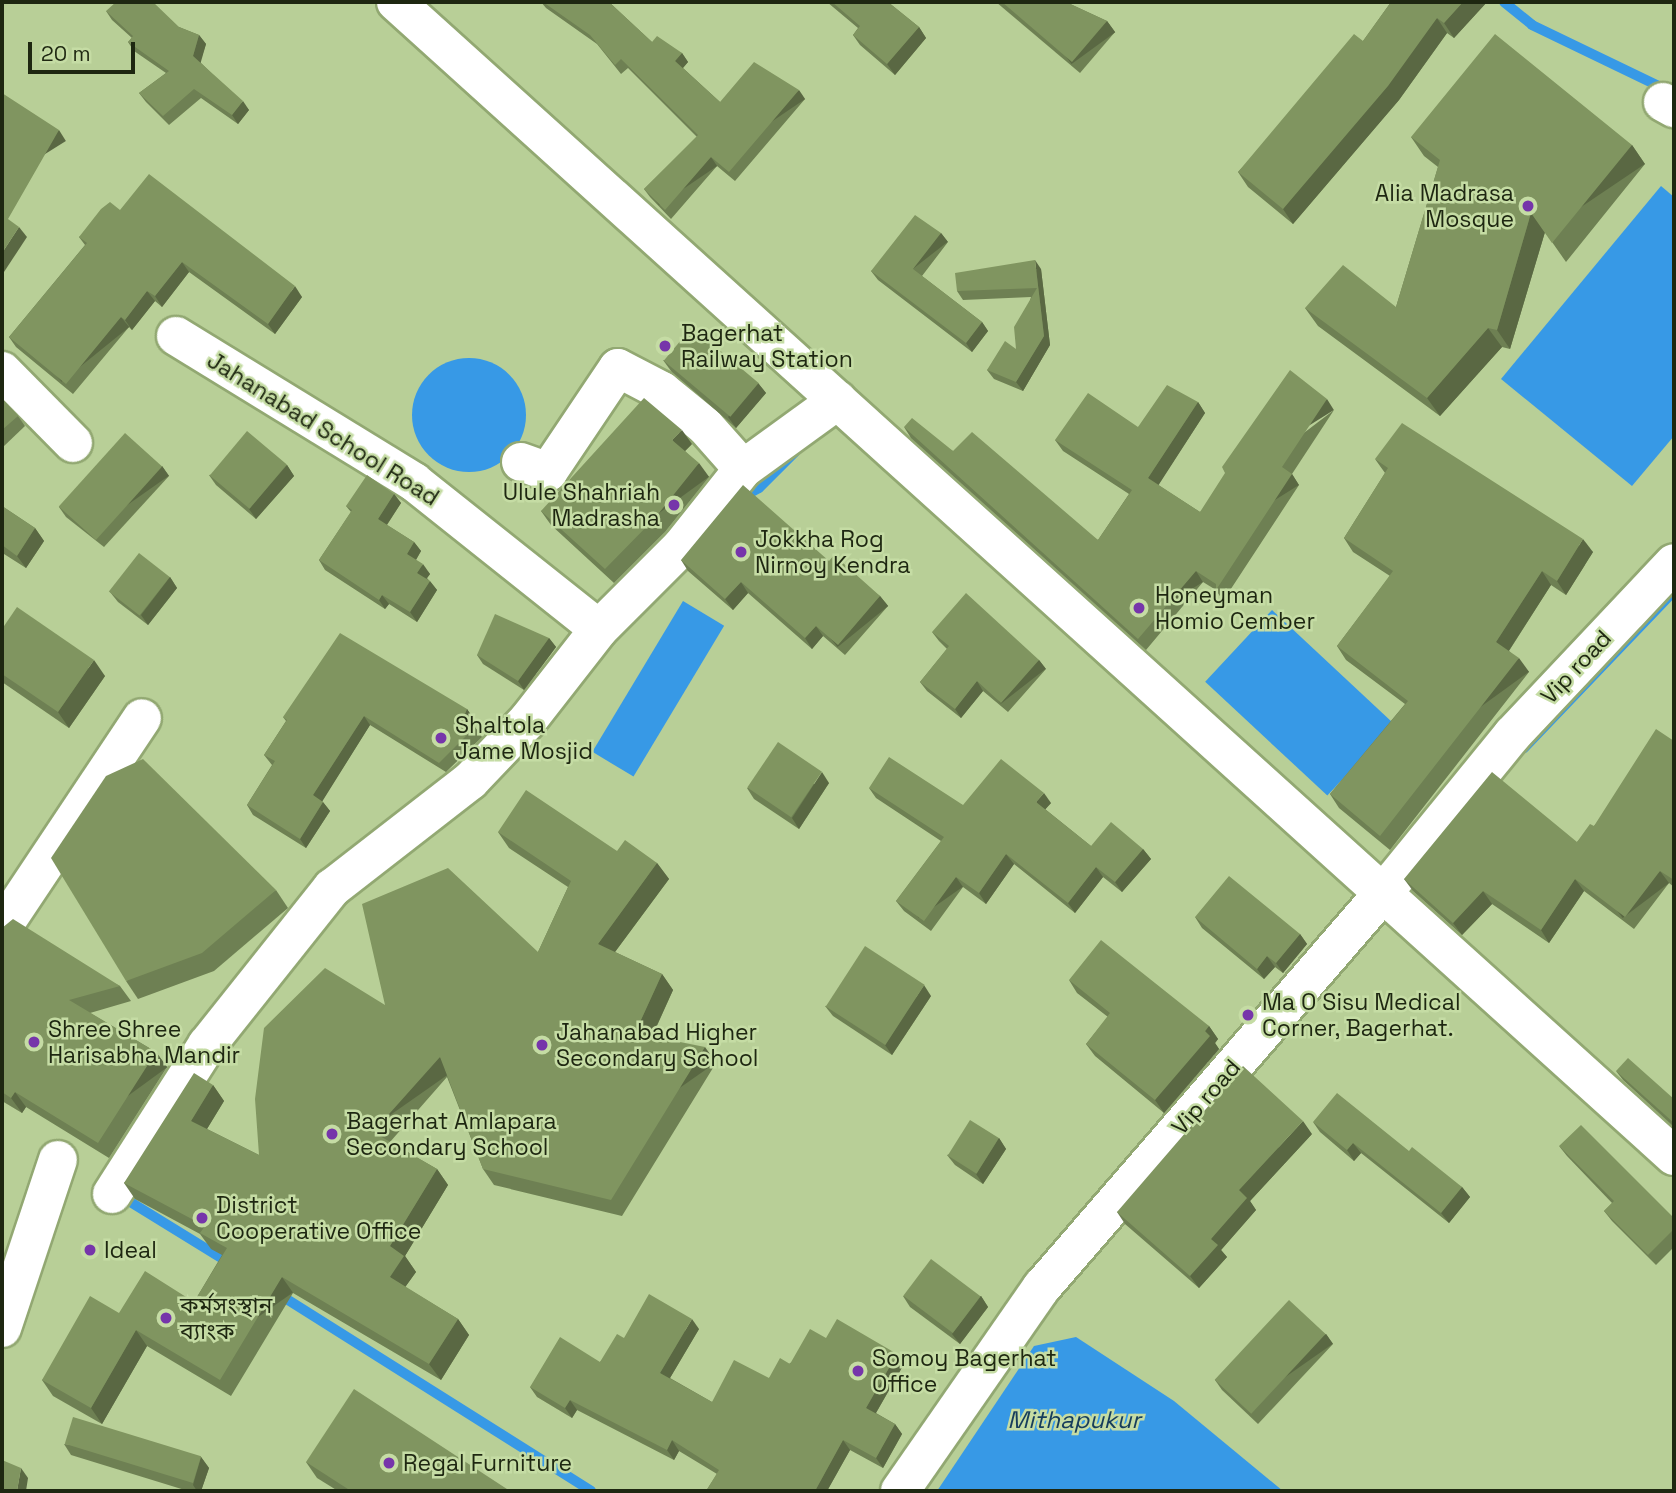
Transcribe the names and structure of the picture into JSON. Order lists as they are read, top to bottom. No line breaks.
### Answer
{"streets":{"street":["Jahanabad School Road","Vip road"]},"water":["Mithapukur"],"places":["Alia Madrasa Mosque","Bagerhat Railway Station","Ulule Shahriah Madrasha","Jokkha Rog Nirnoy Kendra","Honeyman Homio Cember","Shaltola Jame Mosjid","Ma O Sisu Medical Corner, Bagerhat.","Shree Shree Harisabha Mandir","Jahanabad Higher Secondary School","Bagerhat Amlapara Secondary School","District Cooperative Office","Ideal","কর্মসংস্থান ব্যাংক","Somoy Bagerhat Office","Regal Furniture"],"scale_bar":"20 m"}
